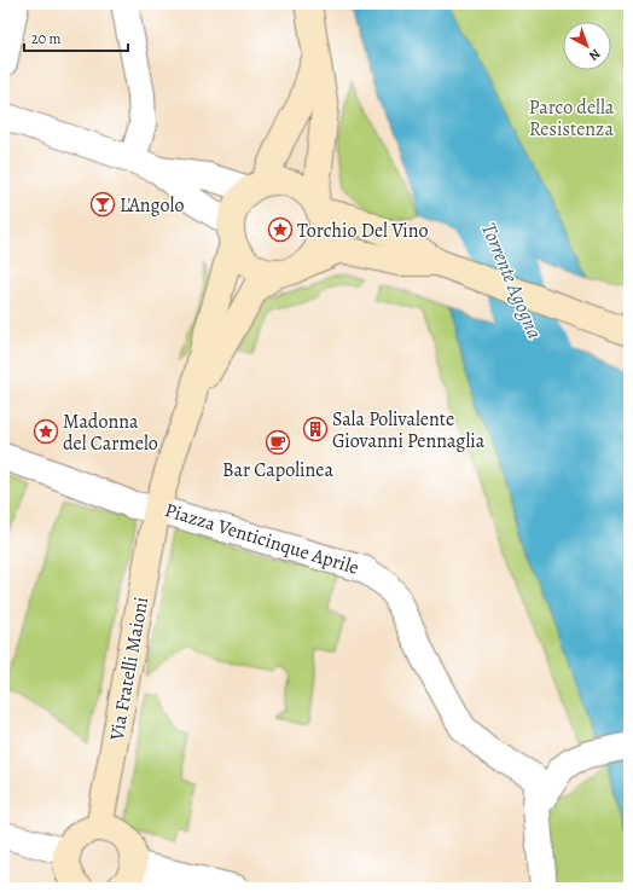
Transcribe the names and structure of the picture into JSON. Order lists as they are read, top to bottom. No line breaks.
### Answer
{"streets":{"main road":["Piazza Venticinque Aprile","Via Fratelli Maioni"]},"crossings":[["Piazza Venticinque Aprile","Via Fratelli Maioni"]],"water":["Torrente Agogna"],"parks":["Parco della Resistenza"],"places":{"bar":["L'Angolo"],"place":["Torchio Del Vino","Madonna del Carmelo"],"building":["Sala Polivalente Giovanni Pennaglia"],"cafe":["Bar Capolinea"]},"scale_bar":"20 m","north":"bottom right"}
